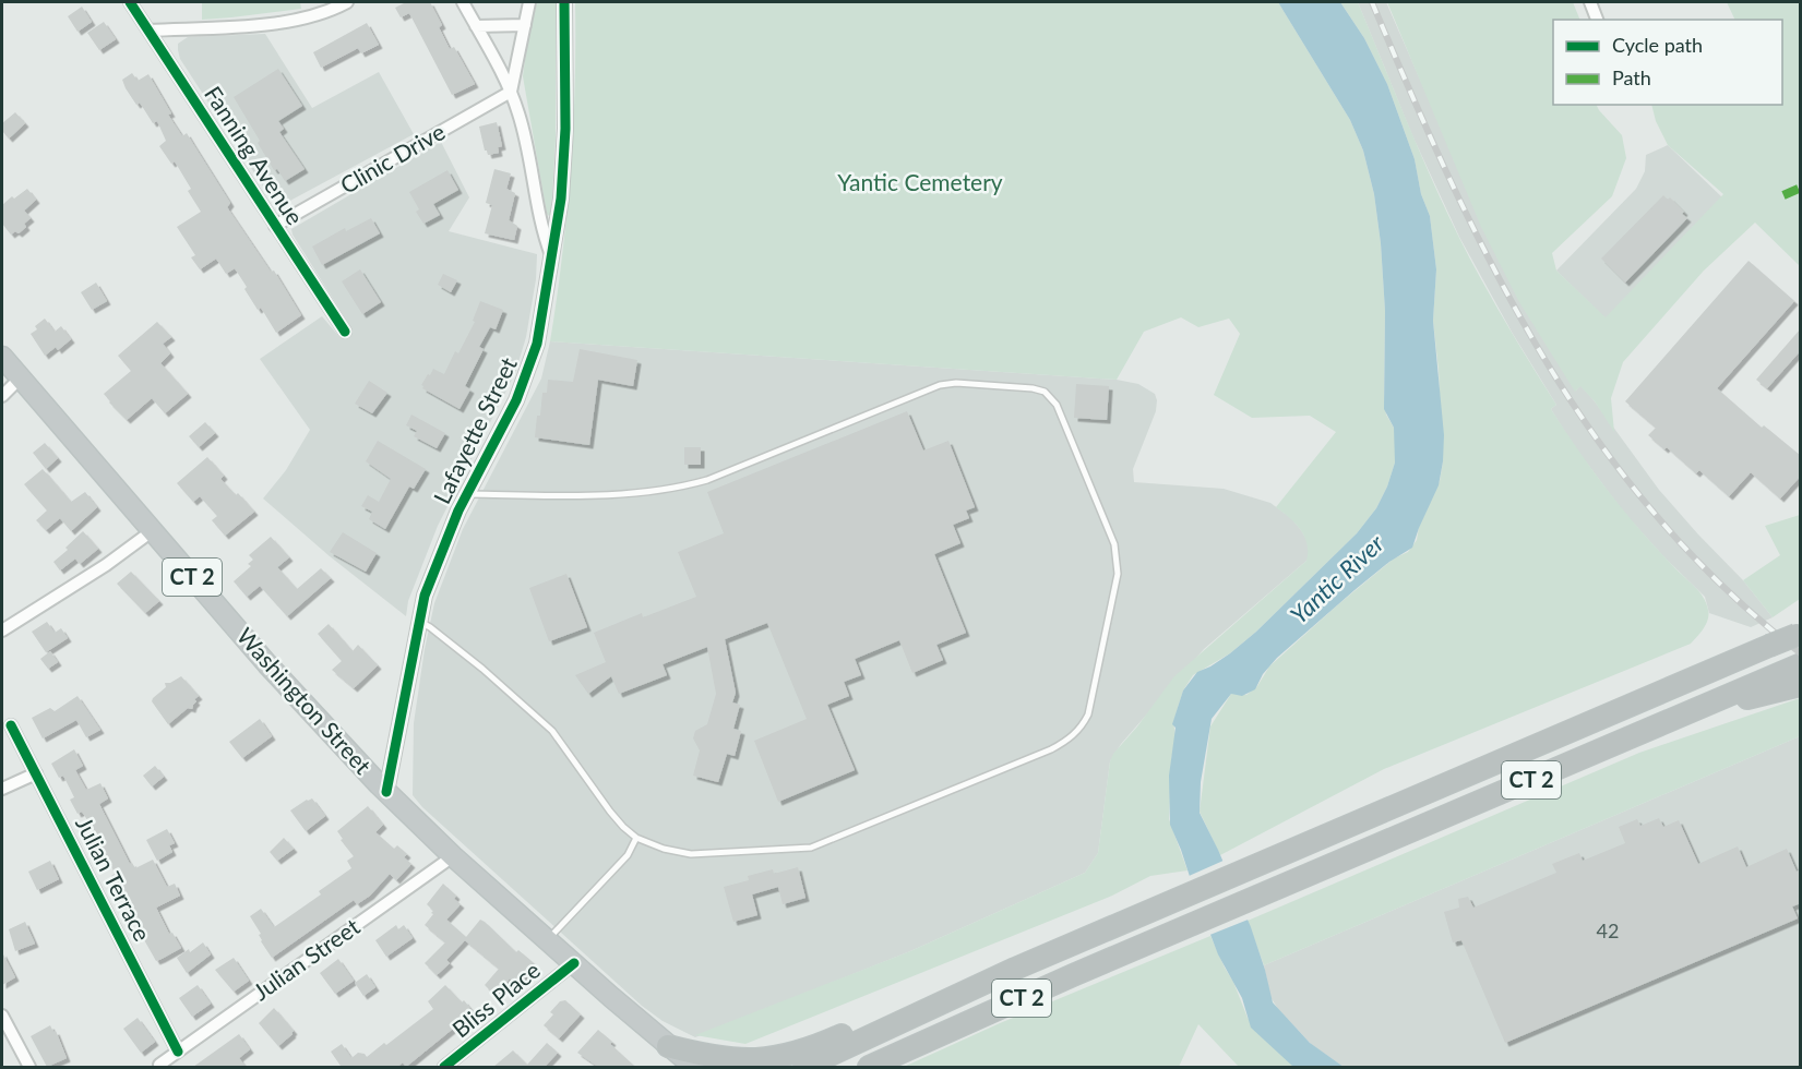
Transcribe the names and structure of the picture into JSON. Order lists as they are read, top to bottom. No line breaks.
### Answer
{"streets":{"highway":["CT 2","Washington Street"],"street":["Fanning Avenue","Clinic Drive","Lafayette Street","Julian Terrace","Julian Street","Bliss Place"]},"crossings":[["Fanning Avenue","Clinic Drive"],["Lafayette Street","Washington Street"],["CT 2","Washington Street"],["Washington Street","Julian Street"],["Washington Street","Bliss Place"],["Julian Terrace","Julian Street"]],"water":["Yantic River"],"parks":["Yantic Cemetery"],"house_numbers":["42"],"legend":["Cycle path","Path"]}
